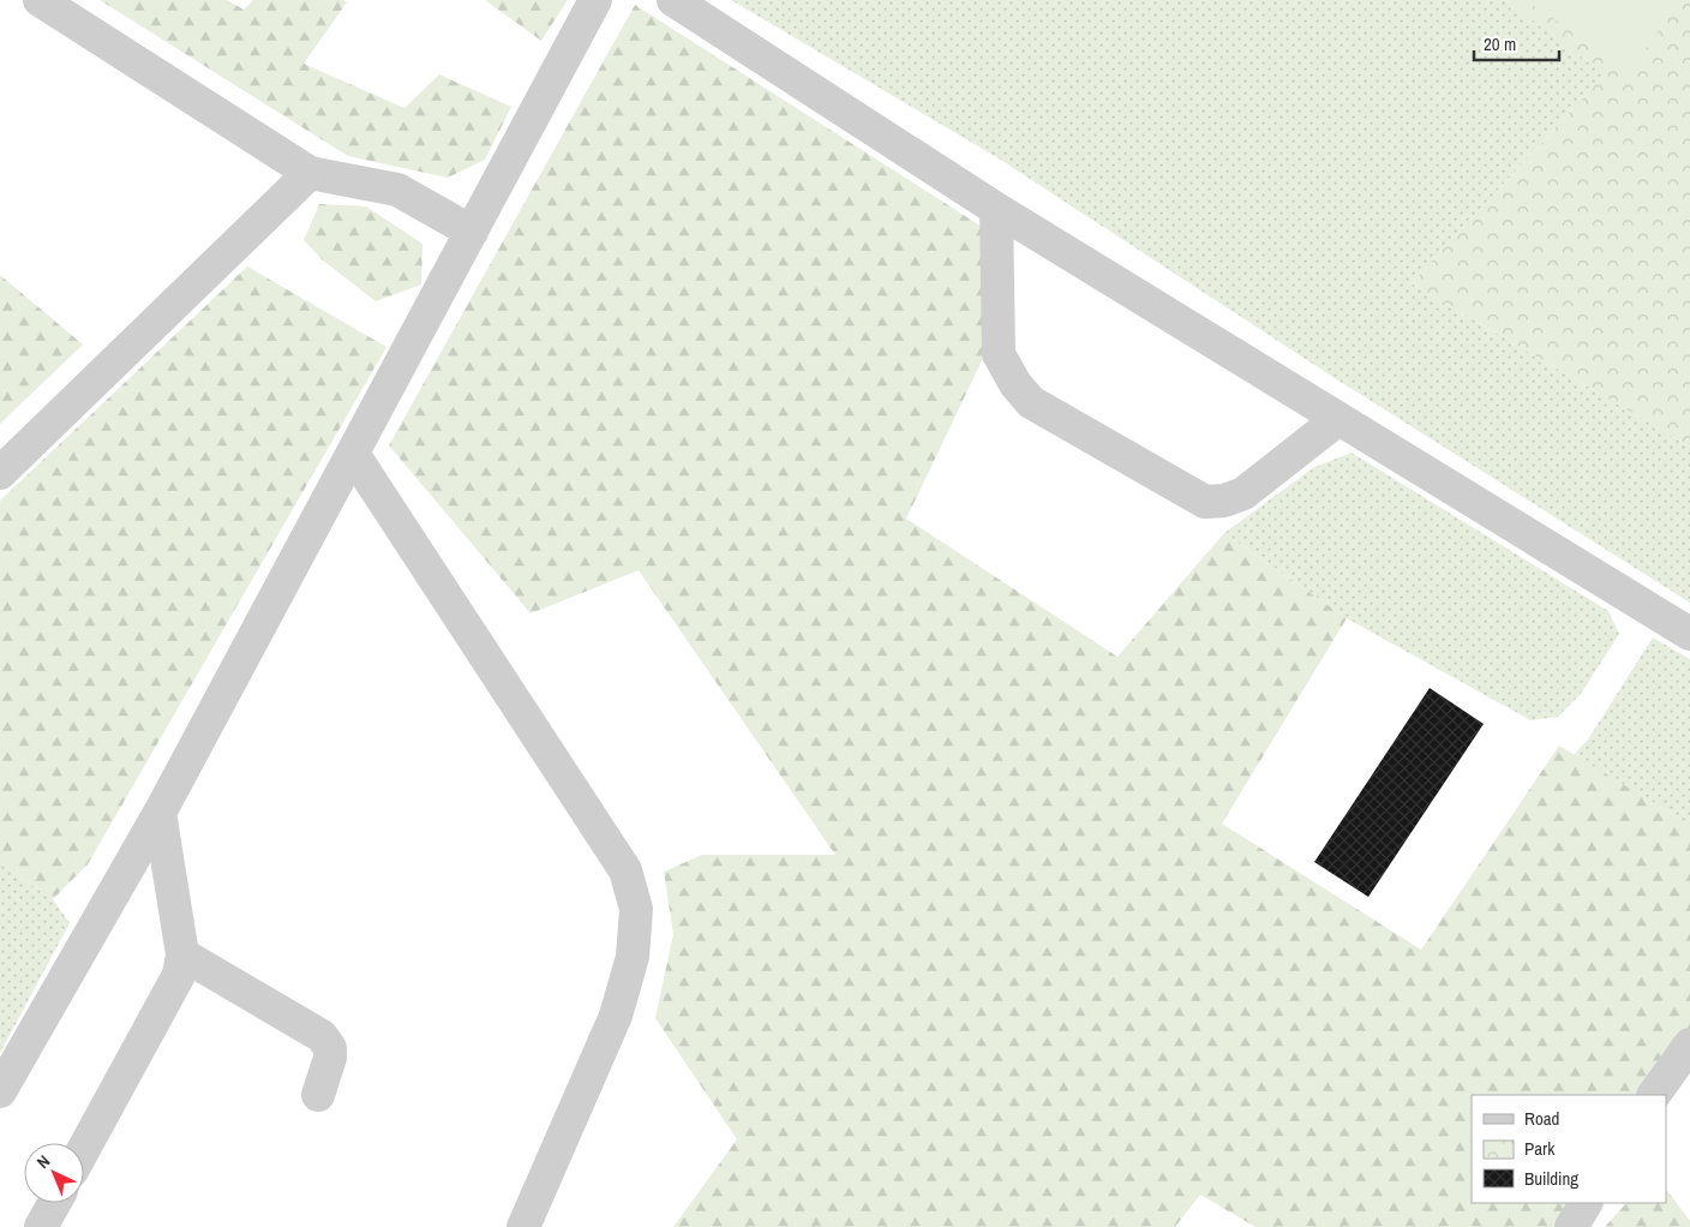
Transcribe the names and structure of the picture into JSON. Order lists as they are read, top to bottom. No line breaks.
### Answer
{"legend":["Road","Park","Building"],"scale_bar":"20 m","north":"top left"}
